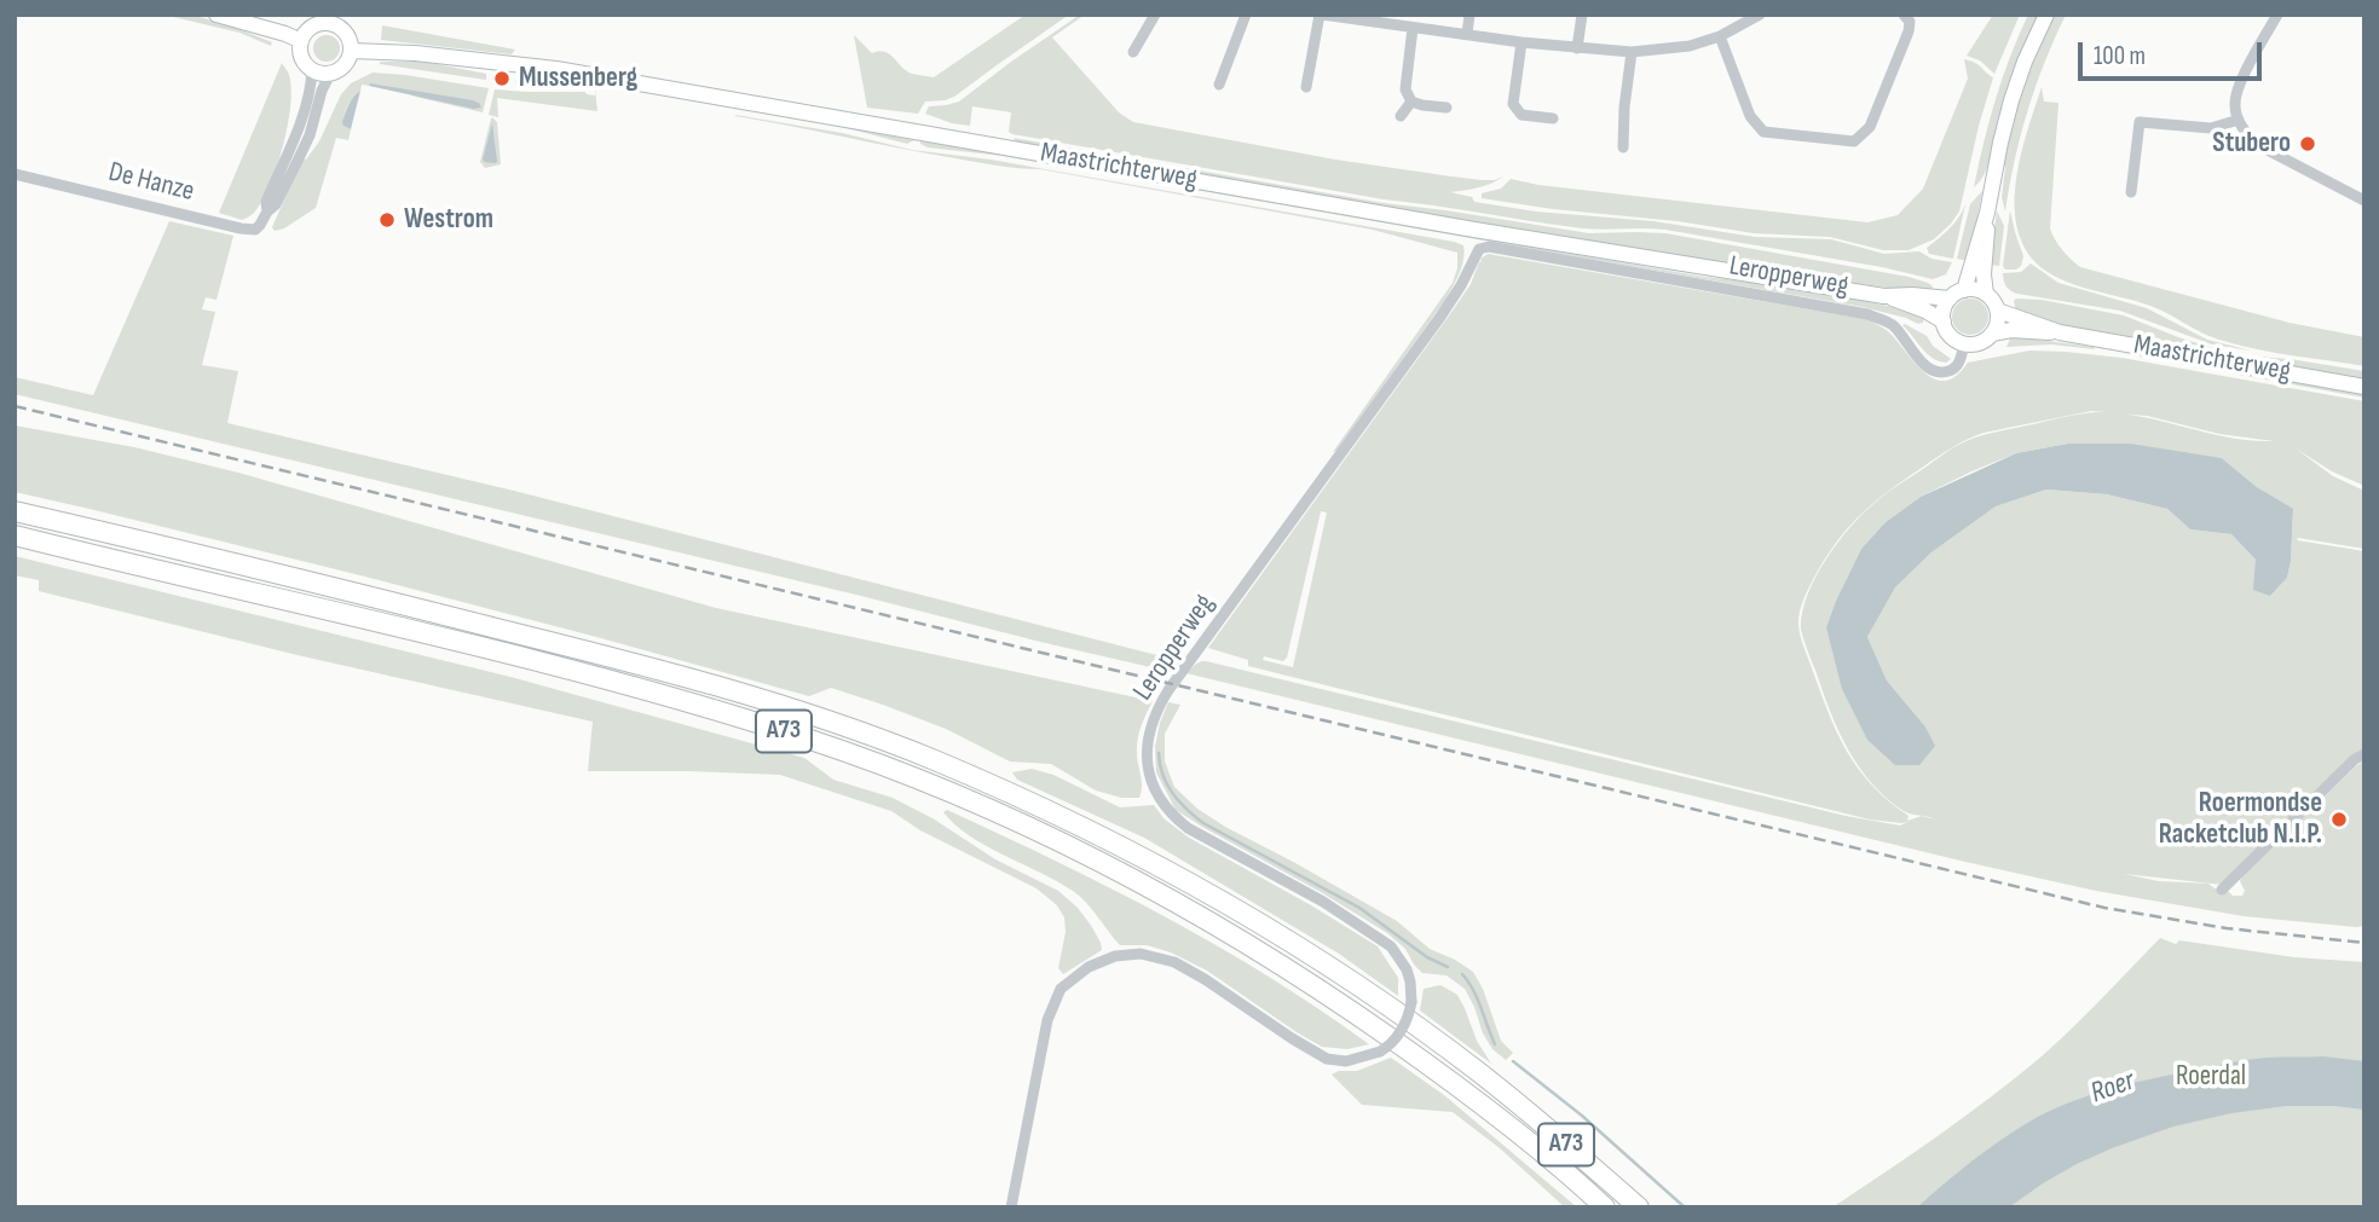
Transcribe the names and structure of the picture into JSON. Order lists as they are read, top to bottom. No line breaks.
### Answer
{"streets":{"highway":["A73"],"main road":["Maastrichterweg"],"street":["De Hanze","Leropperweg"]},"crossings":[["Maastrichterweg","Leropperweg"]],"water":["Roer"],"parks":["Roerdal"],"places":["Mussenberg","Stubero","Westrom","Roermondse Racketclub N.I.P."],"scale_bar":"100 m"}
